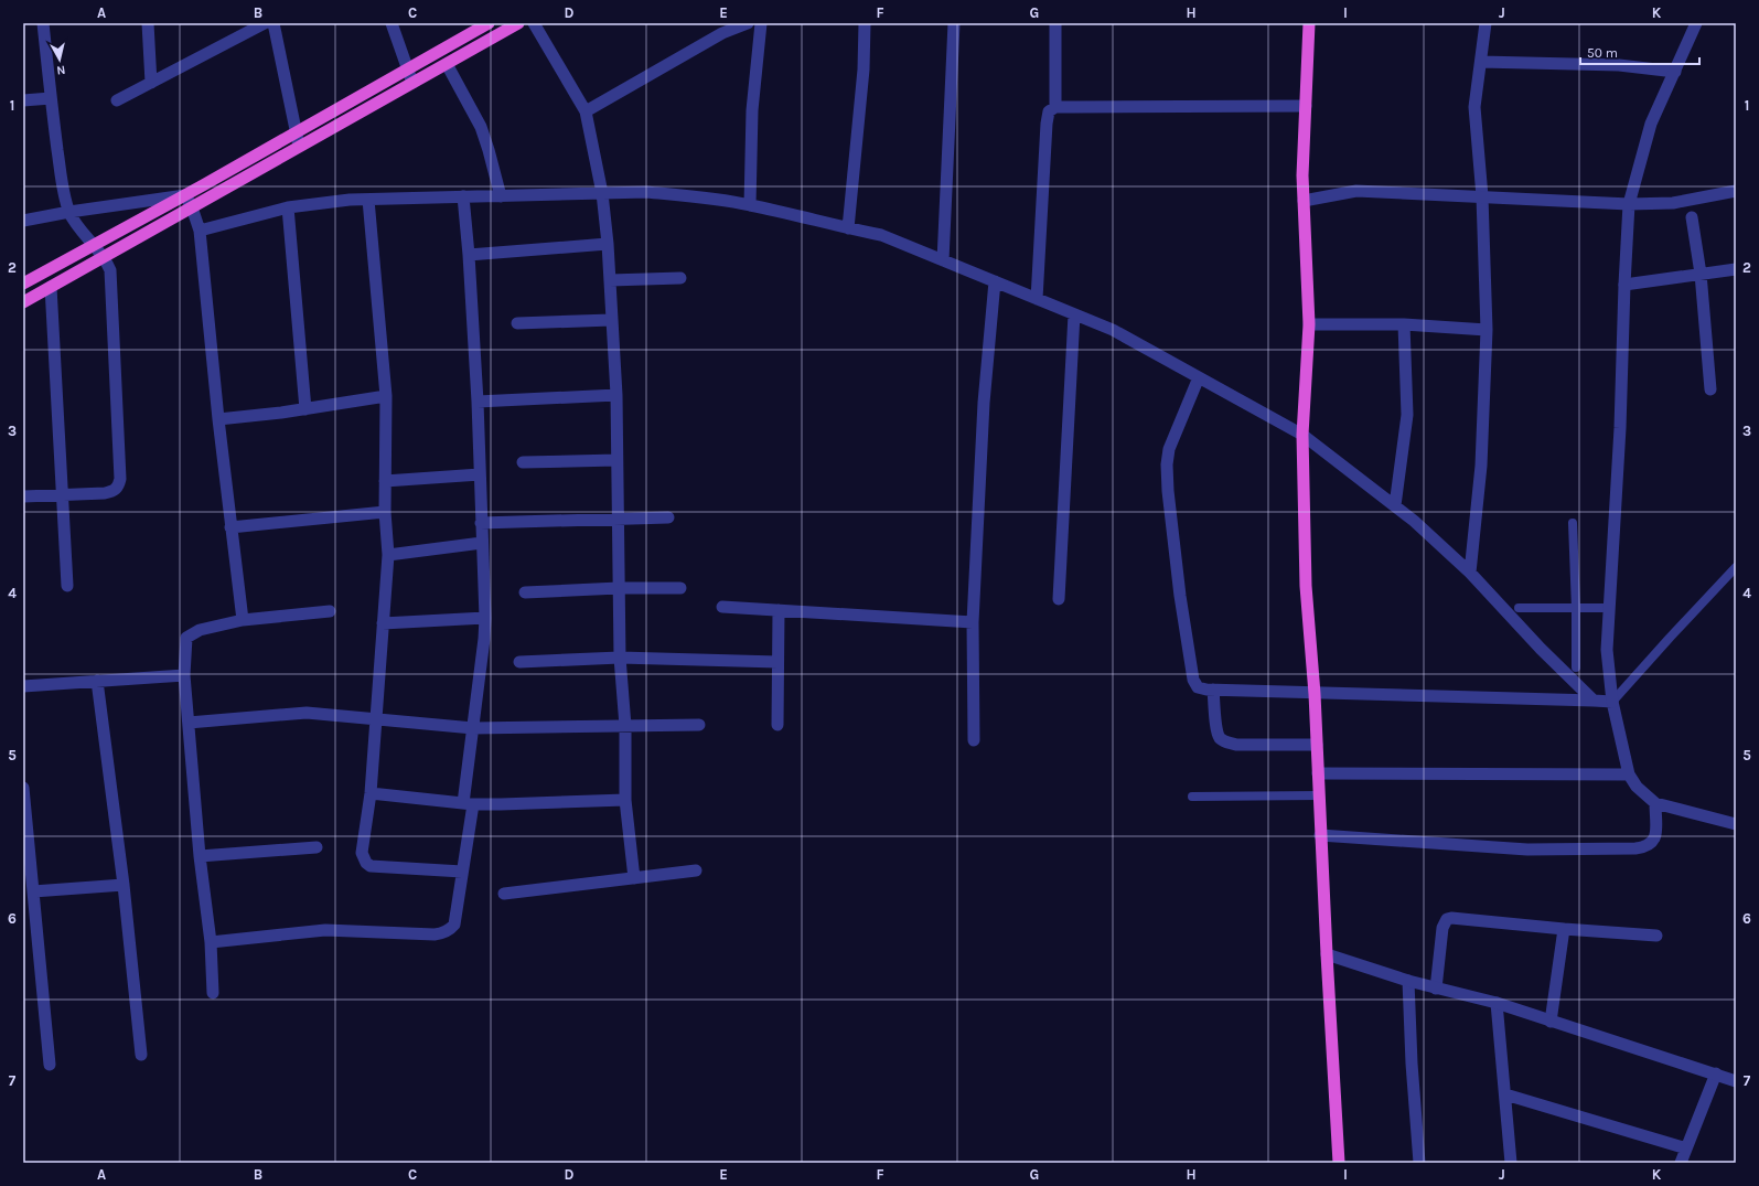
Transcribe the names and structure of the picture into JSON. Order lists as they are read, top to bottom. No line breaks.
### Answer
{"scale_bar":"50 m","north":"bottom","grid":{"columns":["A","B","C","D","E","F","G","H","I","J","K"],"rows":["1","2","3","4","5","6","7"]}}
